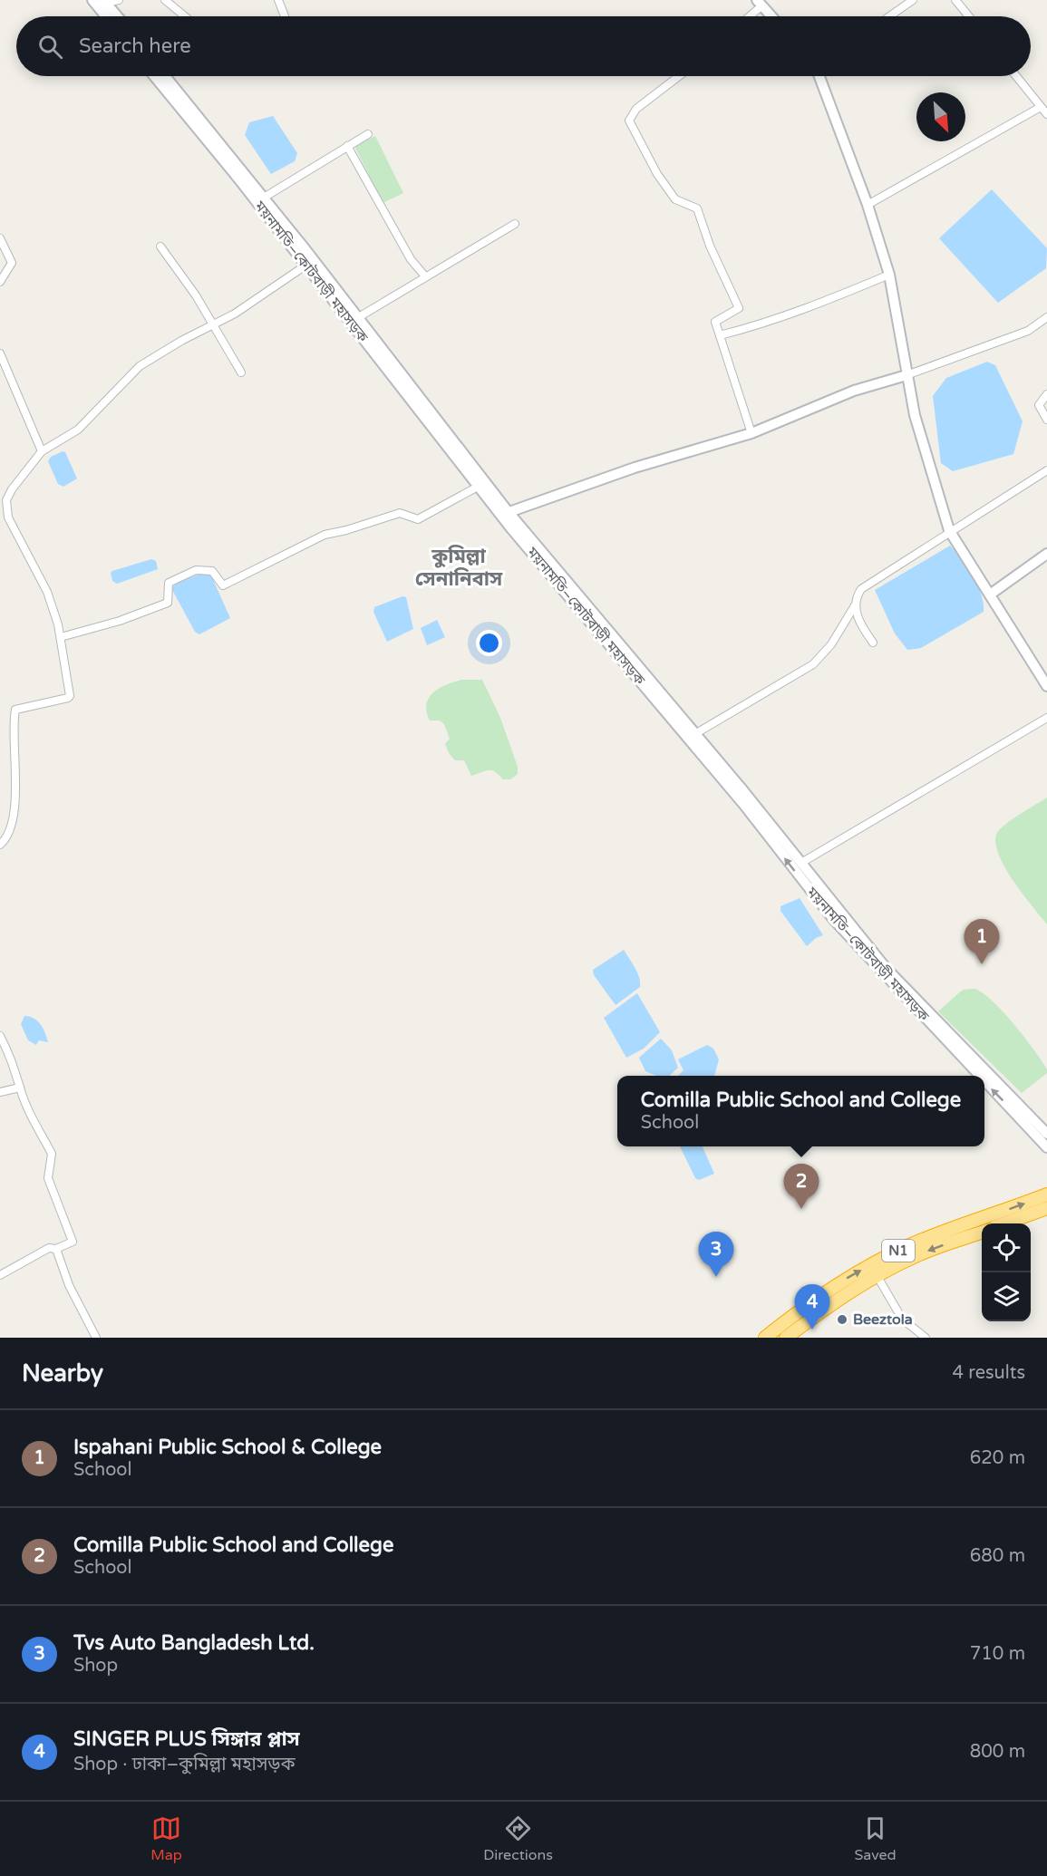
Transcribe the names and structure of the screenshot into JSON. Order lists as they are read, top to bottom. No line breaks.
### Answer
{"streets":{"highway":["N1"],"main road":["ময়নামতি–কোটবাড়ী মহাসড়ক"]},"districts":["কুমিল্লা সেনানিবাস"],"places":["Beeztola"],"north":"bottom right","page":{"search":"Search here","pins":["1","2","3","4"],"popup":["Comilla Public School and College","School"],"heading":["Nearby","4 results"],"list":[{"mark":"1","name":"Ispahani Public School & College","note":"School","value":"620 m"},{"mark":"2","name":"Comilla Public School and College","note":"School","value":"680 m"},{"mark":"3","name":"Tvs Auto Bangladesh Ltd.","note":"Shop","value":"710 m"},{"mark":"4","name":"SINGER PLUS সিঙ্গার প্লাস","note":"Shop · ঢাকা–কুমিল্লা মহাসড়ক","value":"800 m"}],"nav":["Map","Directions","Saved"]}}
